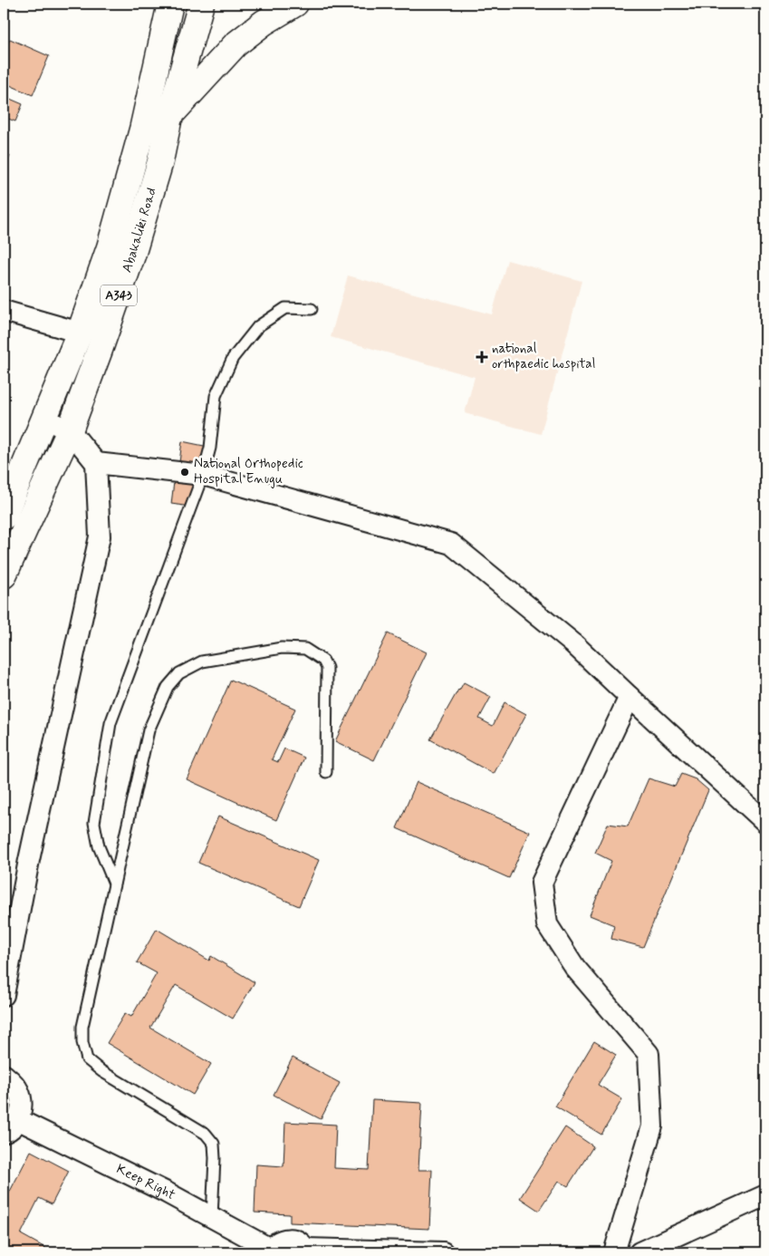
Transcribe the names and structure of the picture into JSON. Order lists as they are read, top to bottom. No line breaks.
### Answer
{"streets":{"highway":["Abakaliki Road","A343"],"street":["Keep Right"]},"places":{"health":["national orthpaedic hospital"],"other":["National Orthopedic Hospital Enugu"]}}
